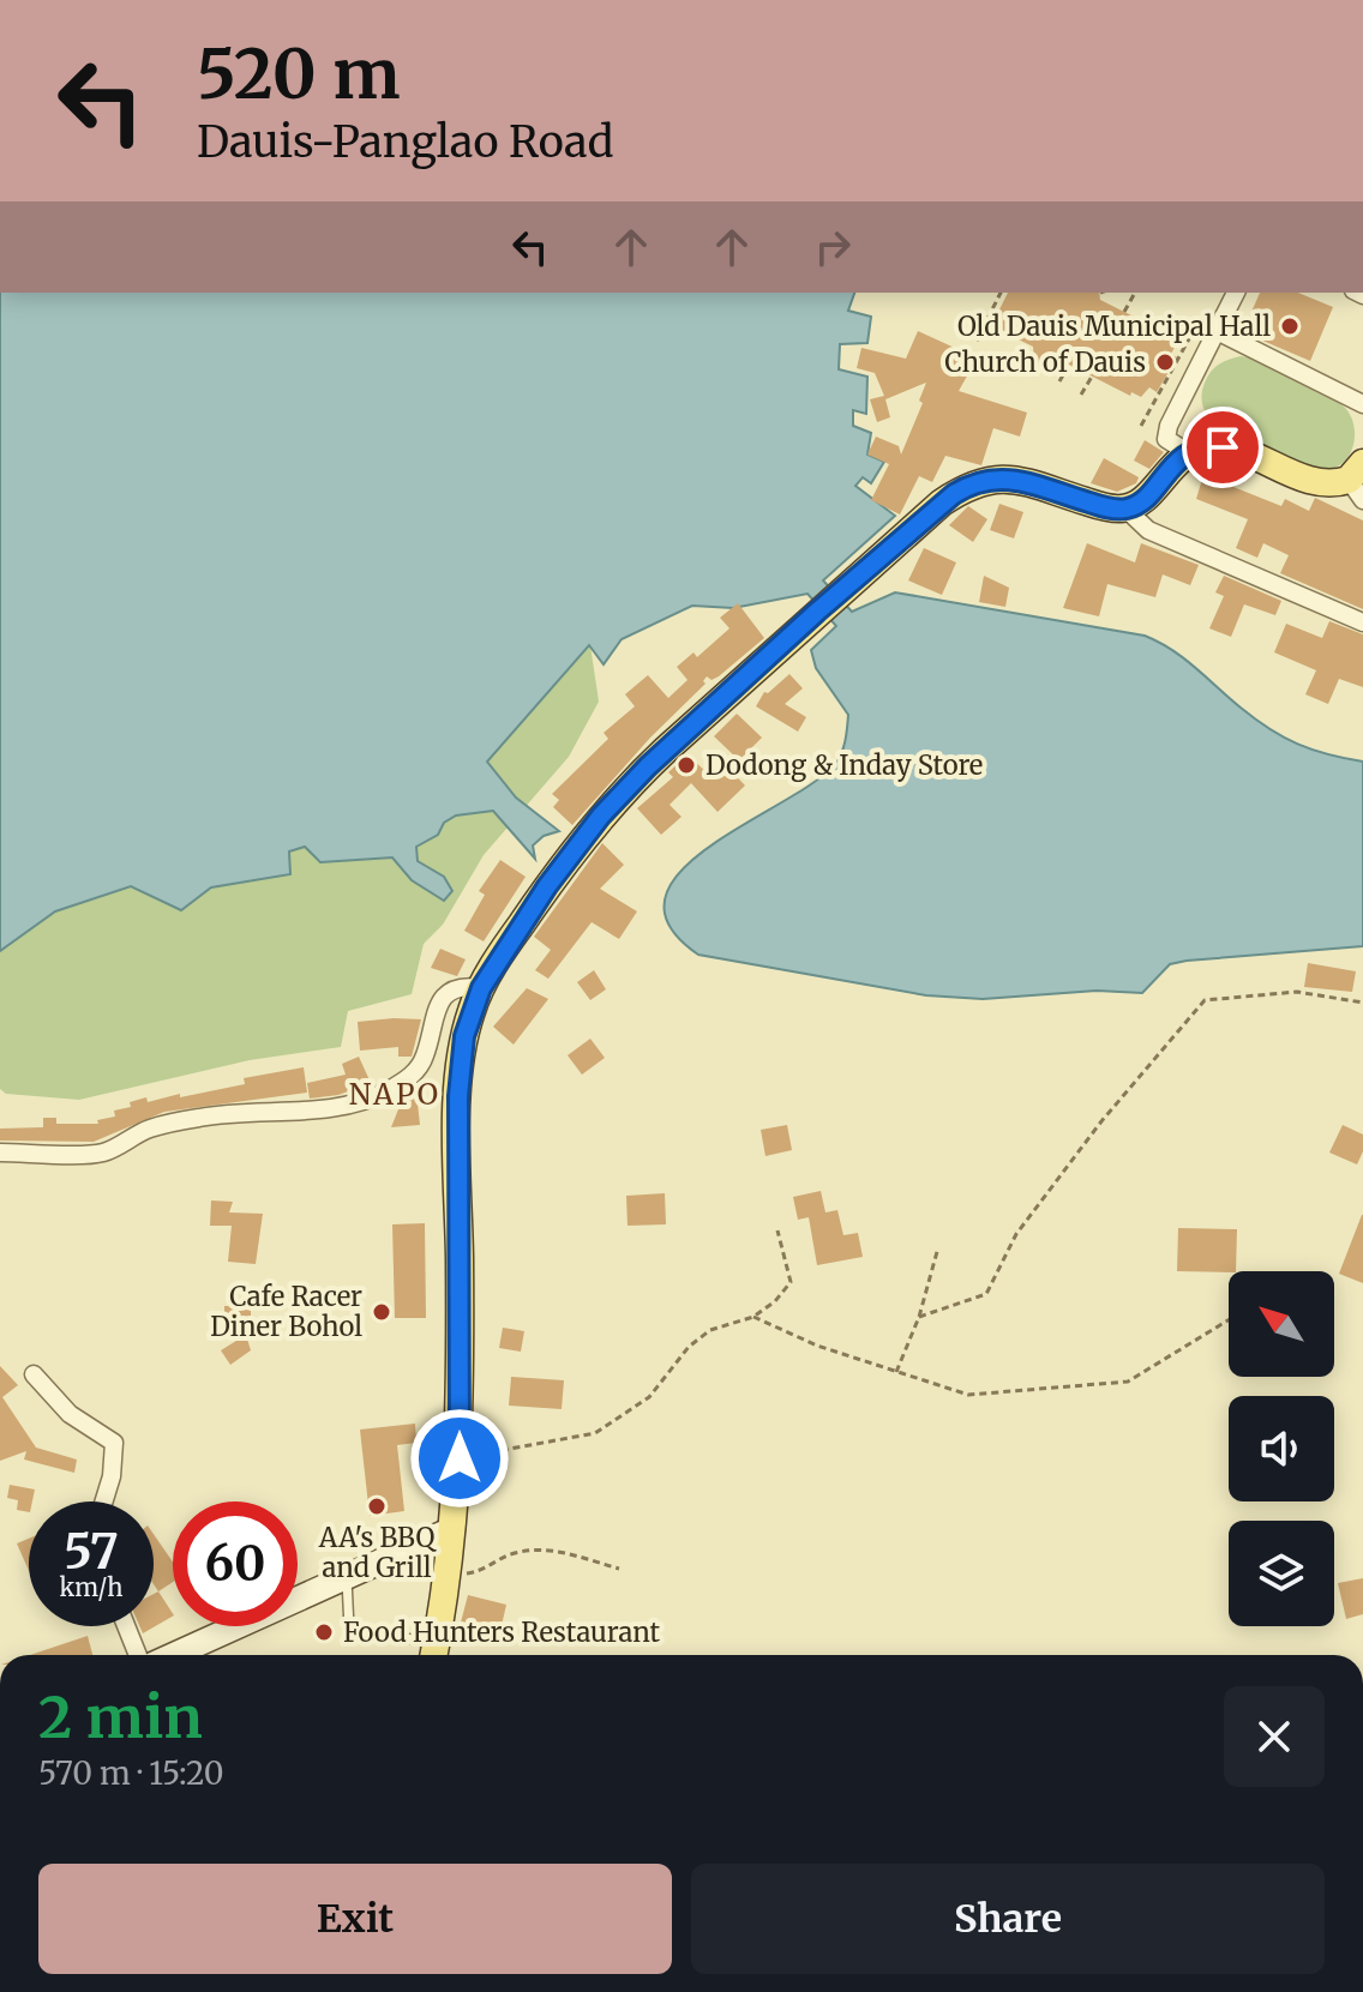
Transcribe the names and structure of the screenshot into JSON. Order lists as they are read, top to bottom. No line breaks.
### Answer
{"districts":["NAPO"],"places":["Old Dauis Municipal Hall","Church of Dauis","Dodong & Inday Store","Cafe Racer Diner Bohol","AA's BBQ and Grill","Food Hunters Restaurant"],"north":"top left","page":{"turn":["520 m","Dauis-Panglao Road"],"speed":"57 km/h","limit":"60","heading":["2 min","570 m · 15:20"],"buttons":["Exit","Share"]}}
